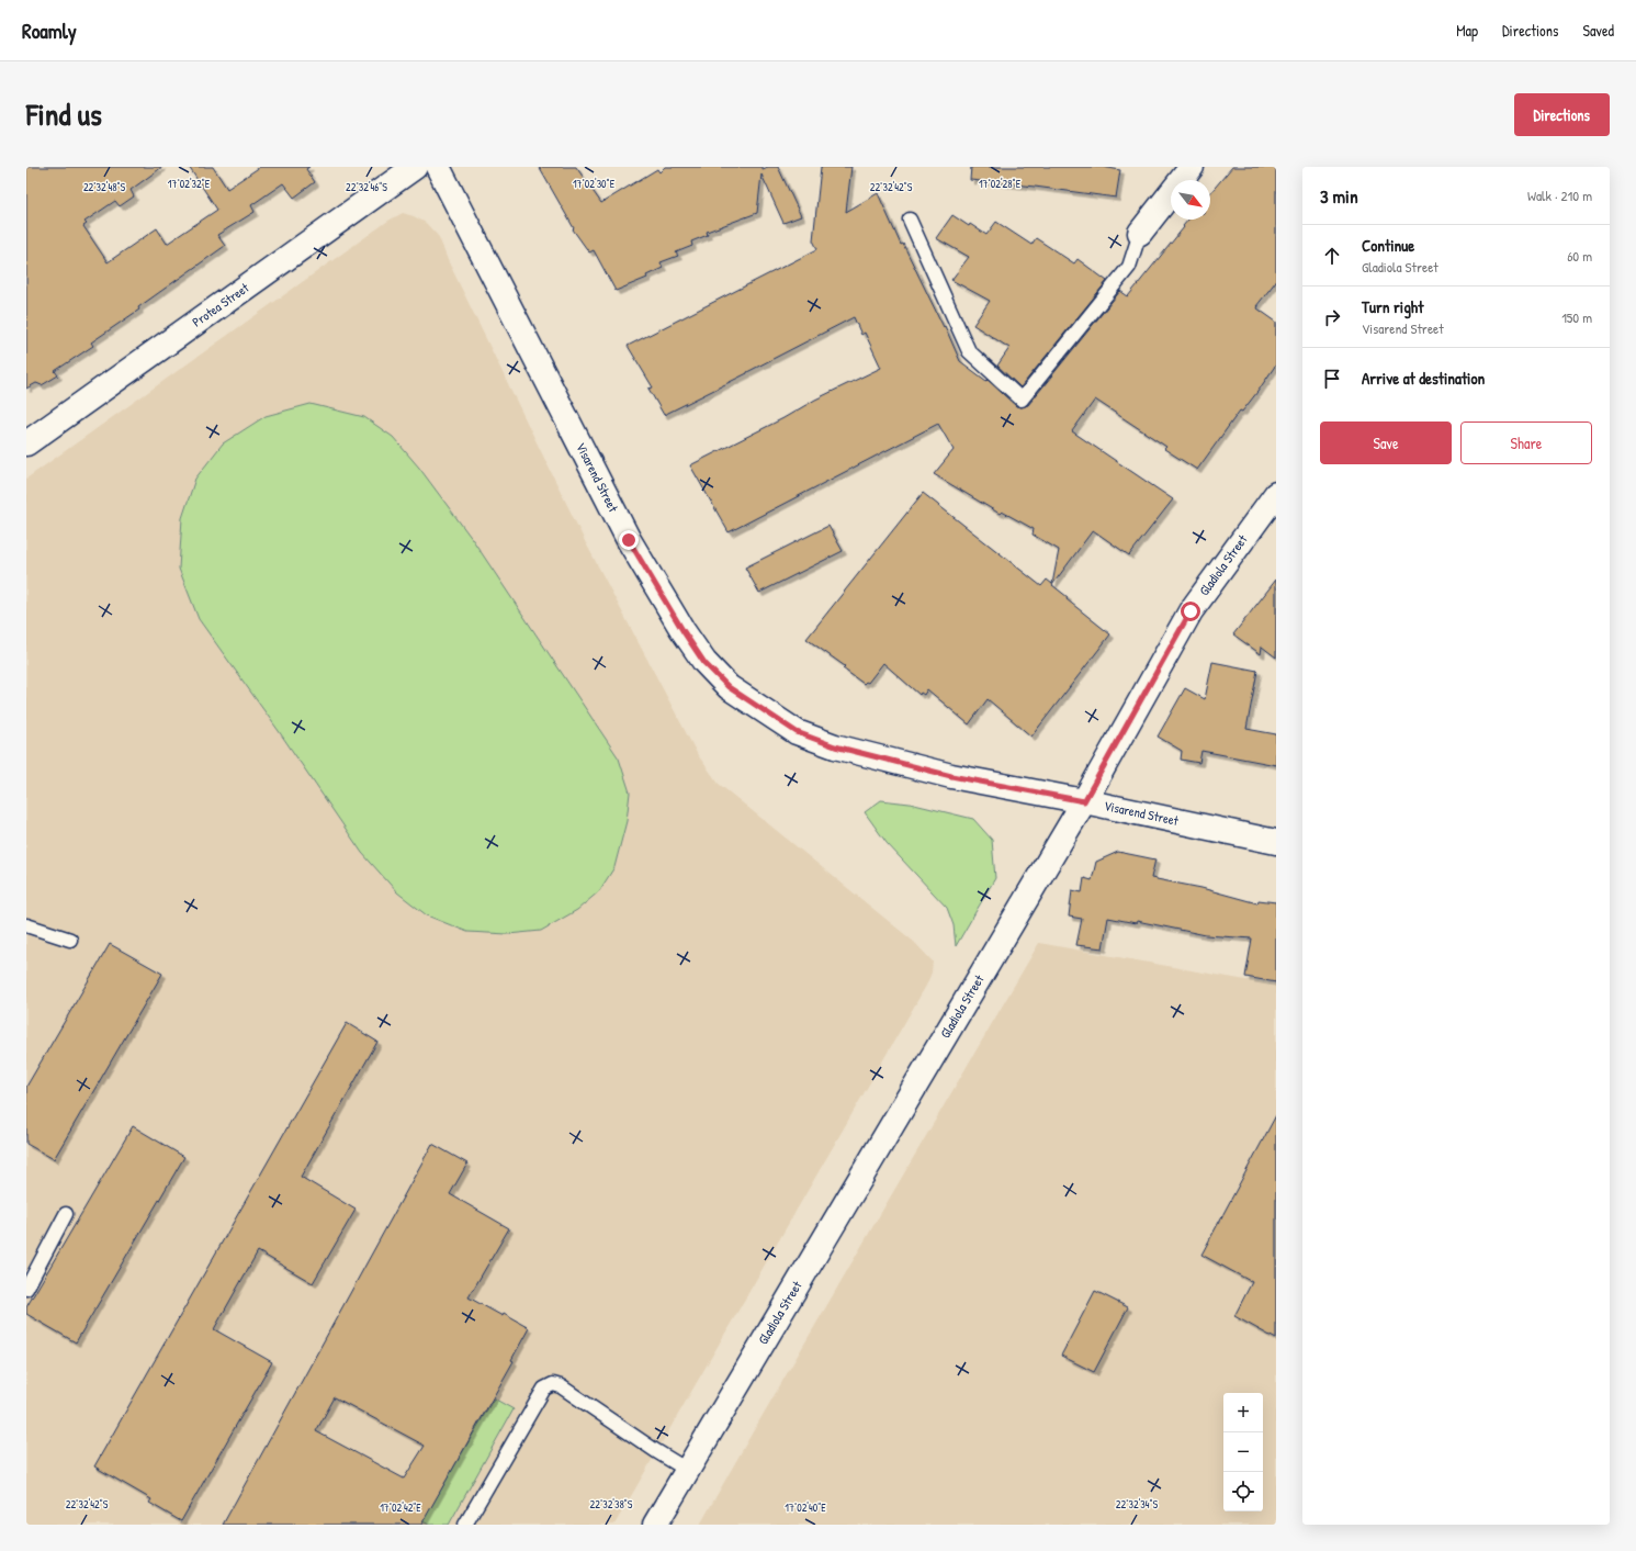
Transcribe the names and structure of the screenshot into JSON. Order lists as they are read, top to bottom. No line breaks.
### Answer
{"streets":{"street":["Protea Street","Visarend Street","Gladiola Street"]},"crossings":[["Visarend Street","Gladiola Street"]],"north":"bottom right","page":{"header":"Roamly","nav":["Map","Directions","Saved"],"title":"Find us","buttons":["Directions",["Save","Share"]],"heading":["3 min","Walk · 210 m"],"list":[["Continue","Gladiola Street","60 m"],["Turn right","Visarend Street","150 m"],"Arrive at destination"],"map_buttons":["+","−"]},"coordinates":["17°02'32\"E","17°02'30\"E","17°02'28\"E","22°32'48\"S","22°32'46\"S","22°32'42\"S","22°32'38\"S","22°32'34\"S","17°02'42\"E","17°02'40\"E"]}
